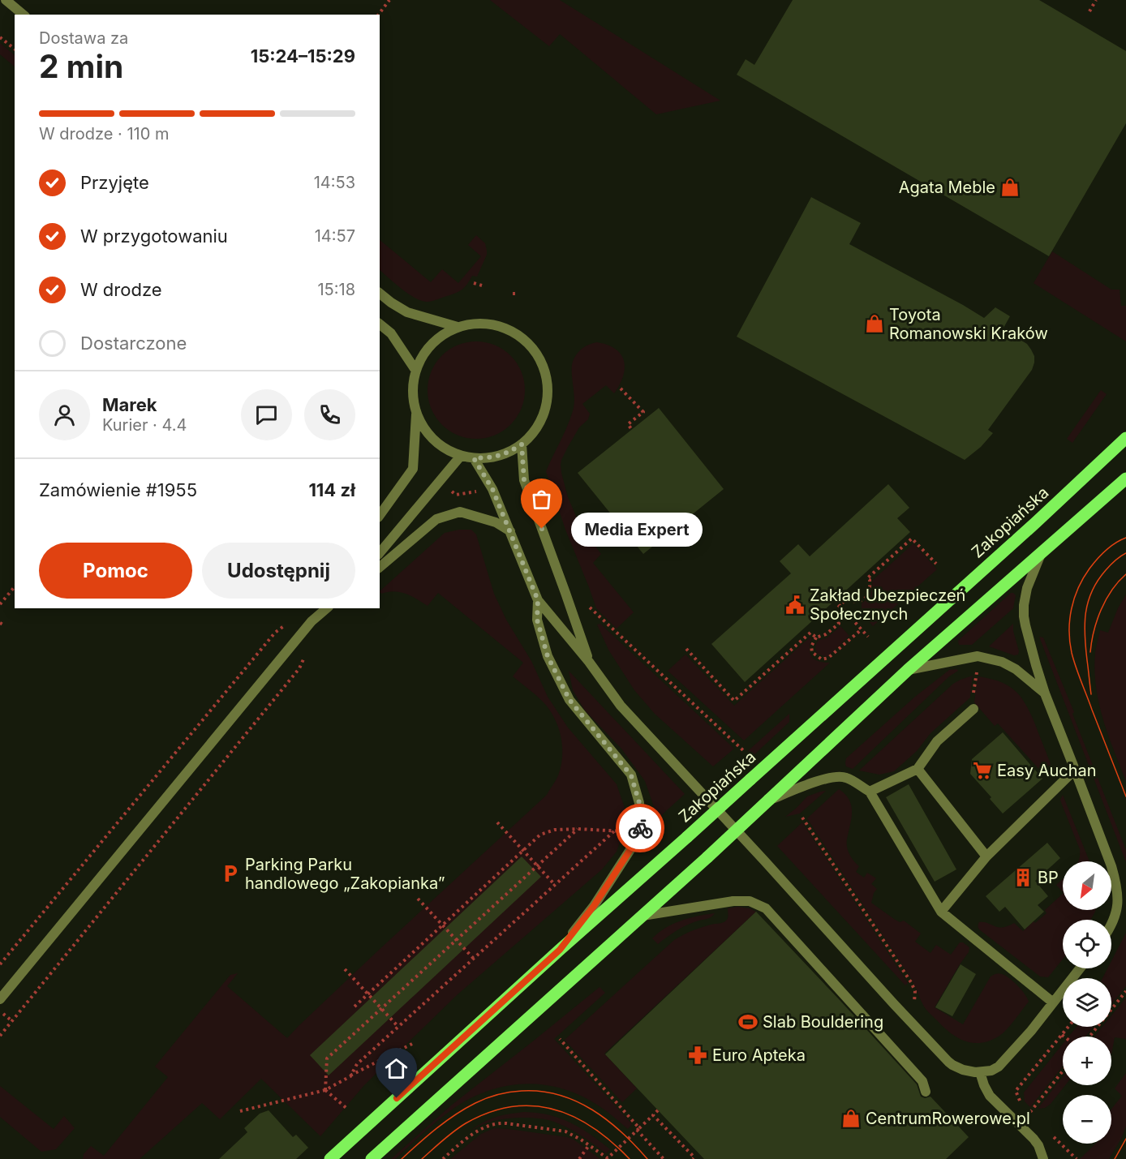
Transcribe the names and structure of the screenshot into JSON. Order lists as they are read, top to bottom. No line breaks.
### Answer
{"streets":{"main road":["Zakopiańska"]},"places":{"shop":["Agata Meble","Toyota Romanowski Kraków","CentrumRowerowe.pl"],"other":["Media Expert"],"public building":["Zakład Ubezpieczeń Społecznych"],"supermarket":["Easy Auchan"],"parking":["Parking Parku handlowego „Zakopianka”"],"building":["BP"],"sports":["Slab Bouldering"],"pharmacy":["Euro Apteka"]},"north":"bottom left","page":{"heading":["2 min","Dostawa za","15:24–15:29"],"panel":["Marek","Kurier · 4.4","Zamówienie #1955","114 zł"],"bar":"W drodze · 110 m","list":[["Przyjęte","14:53"],["W przygotowaniu","14:57"],["W drodze","15:18"],"Dostarczone"],"bubble":"Media Expert","buttons":["Pomoc","Udostępnij"],"map_buttons":["+","−"]}}
